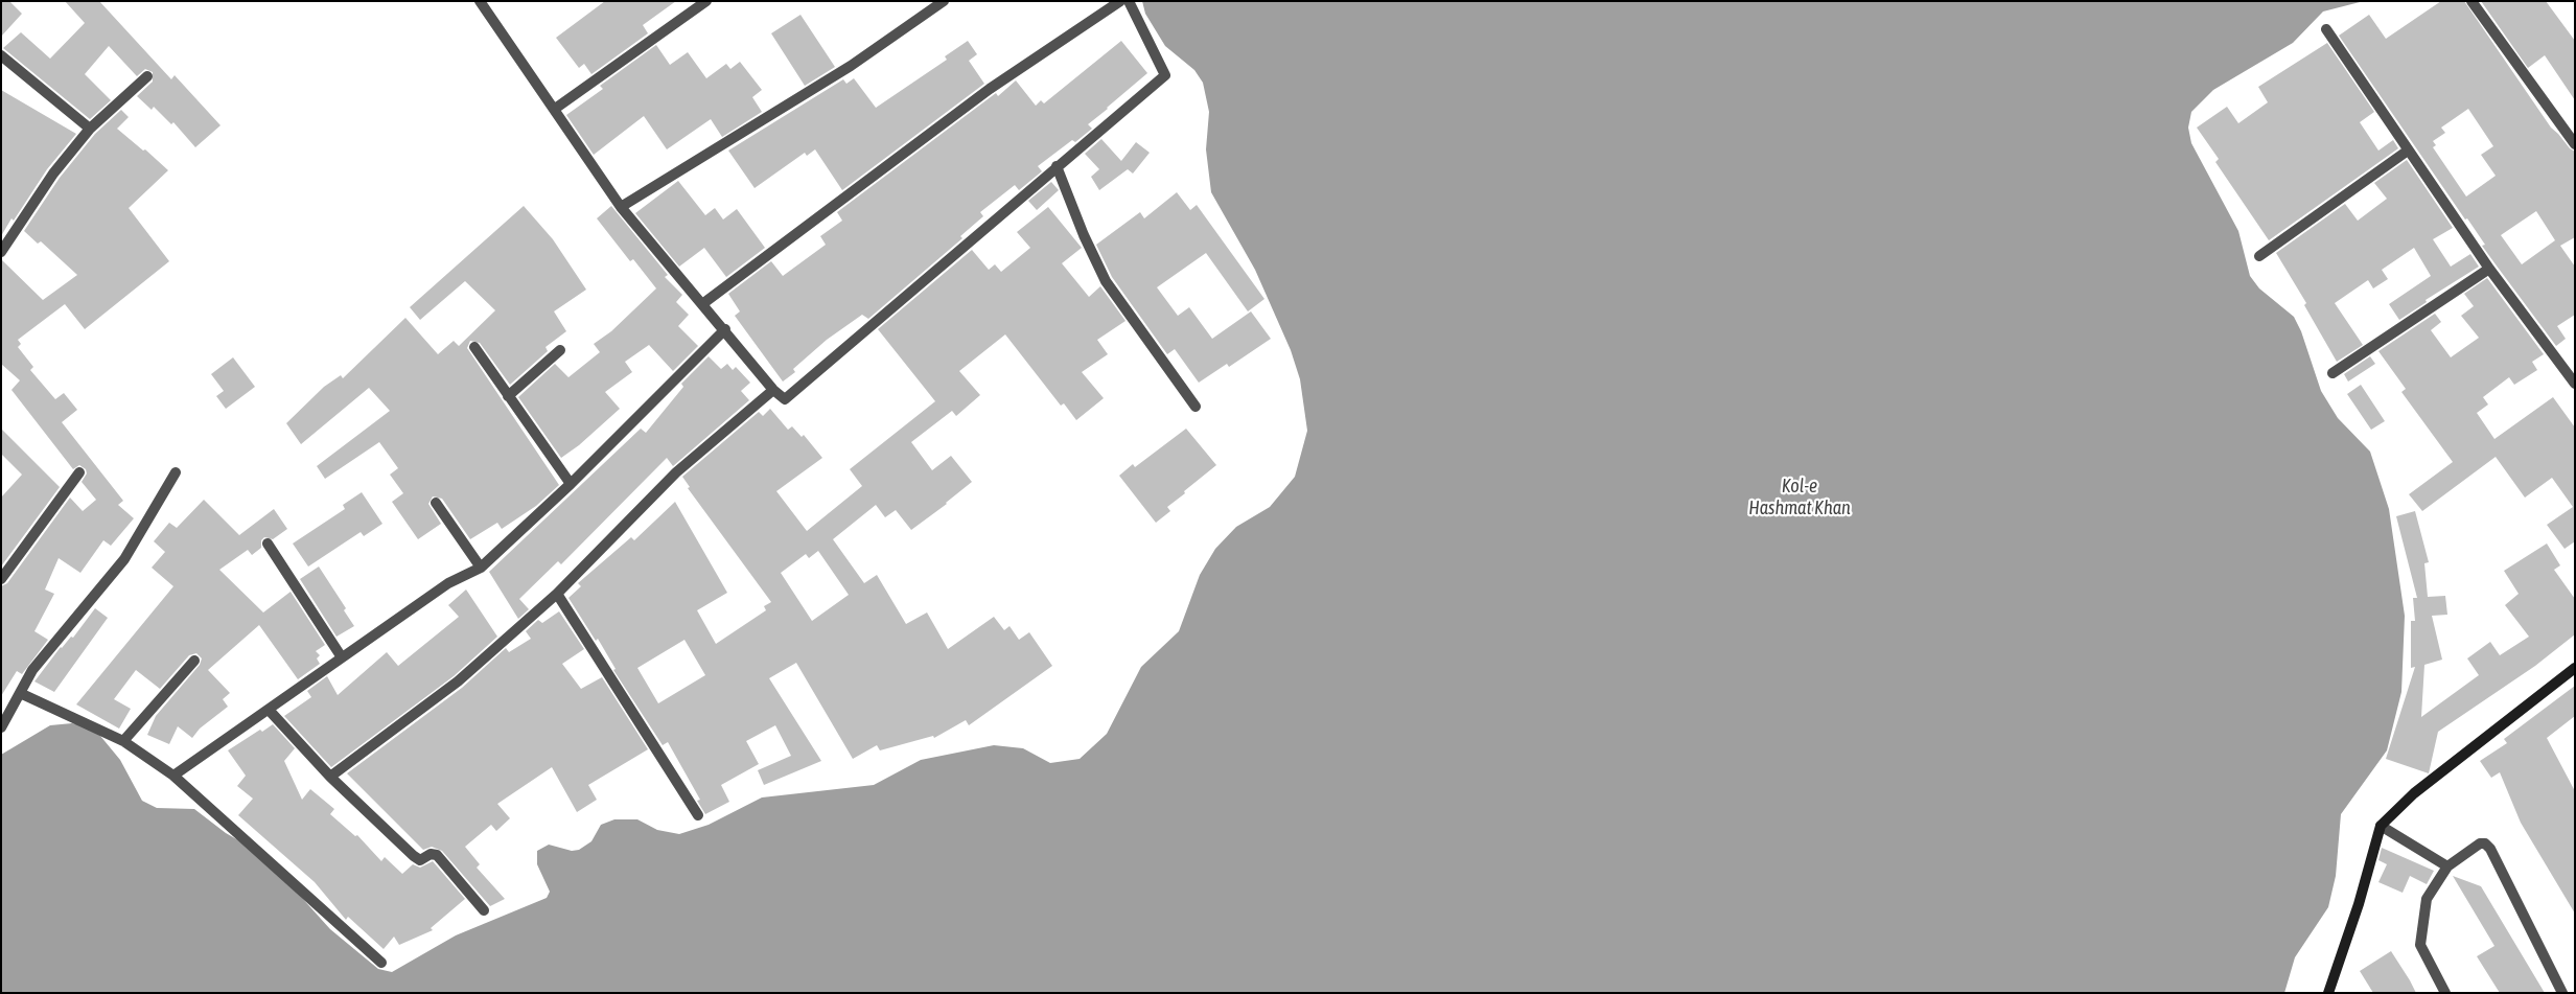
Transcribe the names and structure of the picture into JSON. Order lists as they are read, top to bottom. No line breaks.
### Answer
{"water":["Kol-e Hashmat Khan"]}
